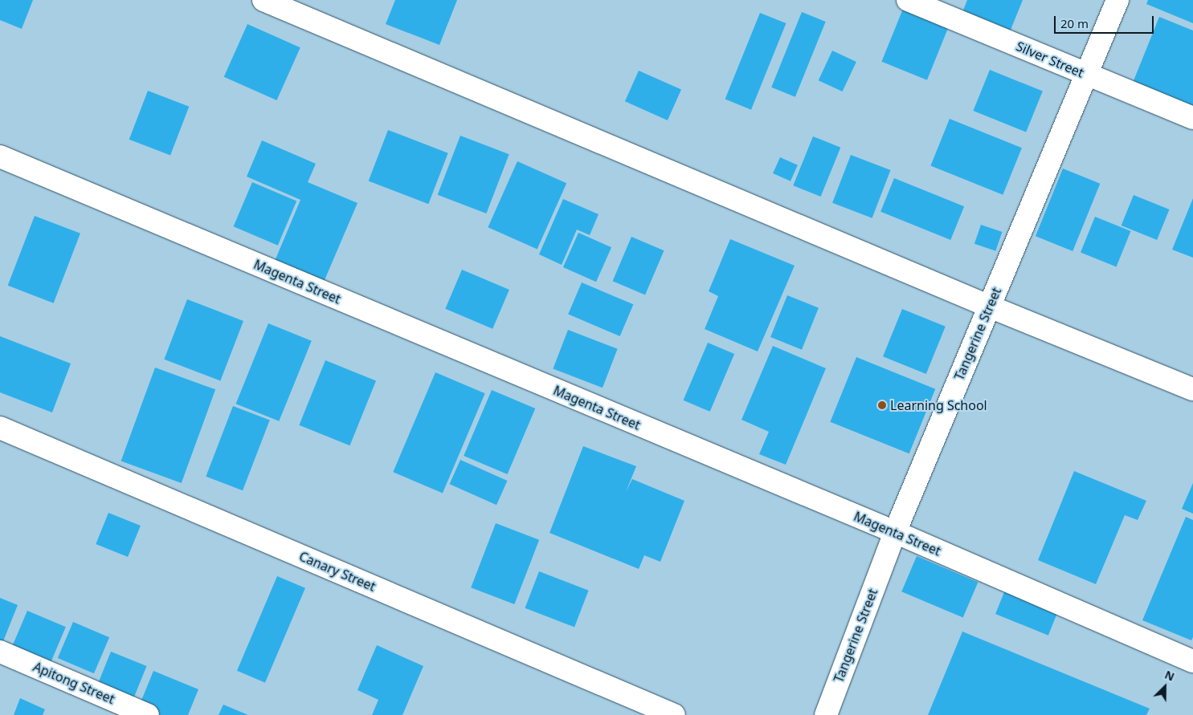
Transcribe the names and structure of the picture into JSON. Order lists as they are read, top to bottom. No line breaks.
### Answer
{"streets":{"street":["Silver Street","Magenta Street","Tangerine Street","Canary Street","Apitong Street"]},"crossings":[["Silver Street","Tangerine Street"],["Magenta Street","Tangerine Street"]],"places":["Learning School"],"scale_bar":"20 m","north":"top right"}
